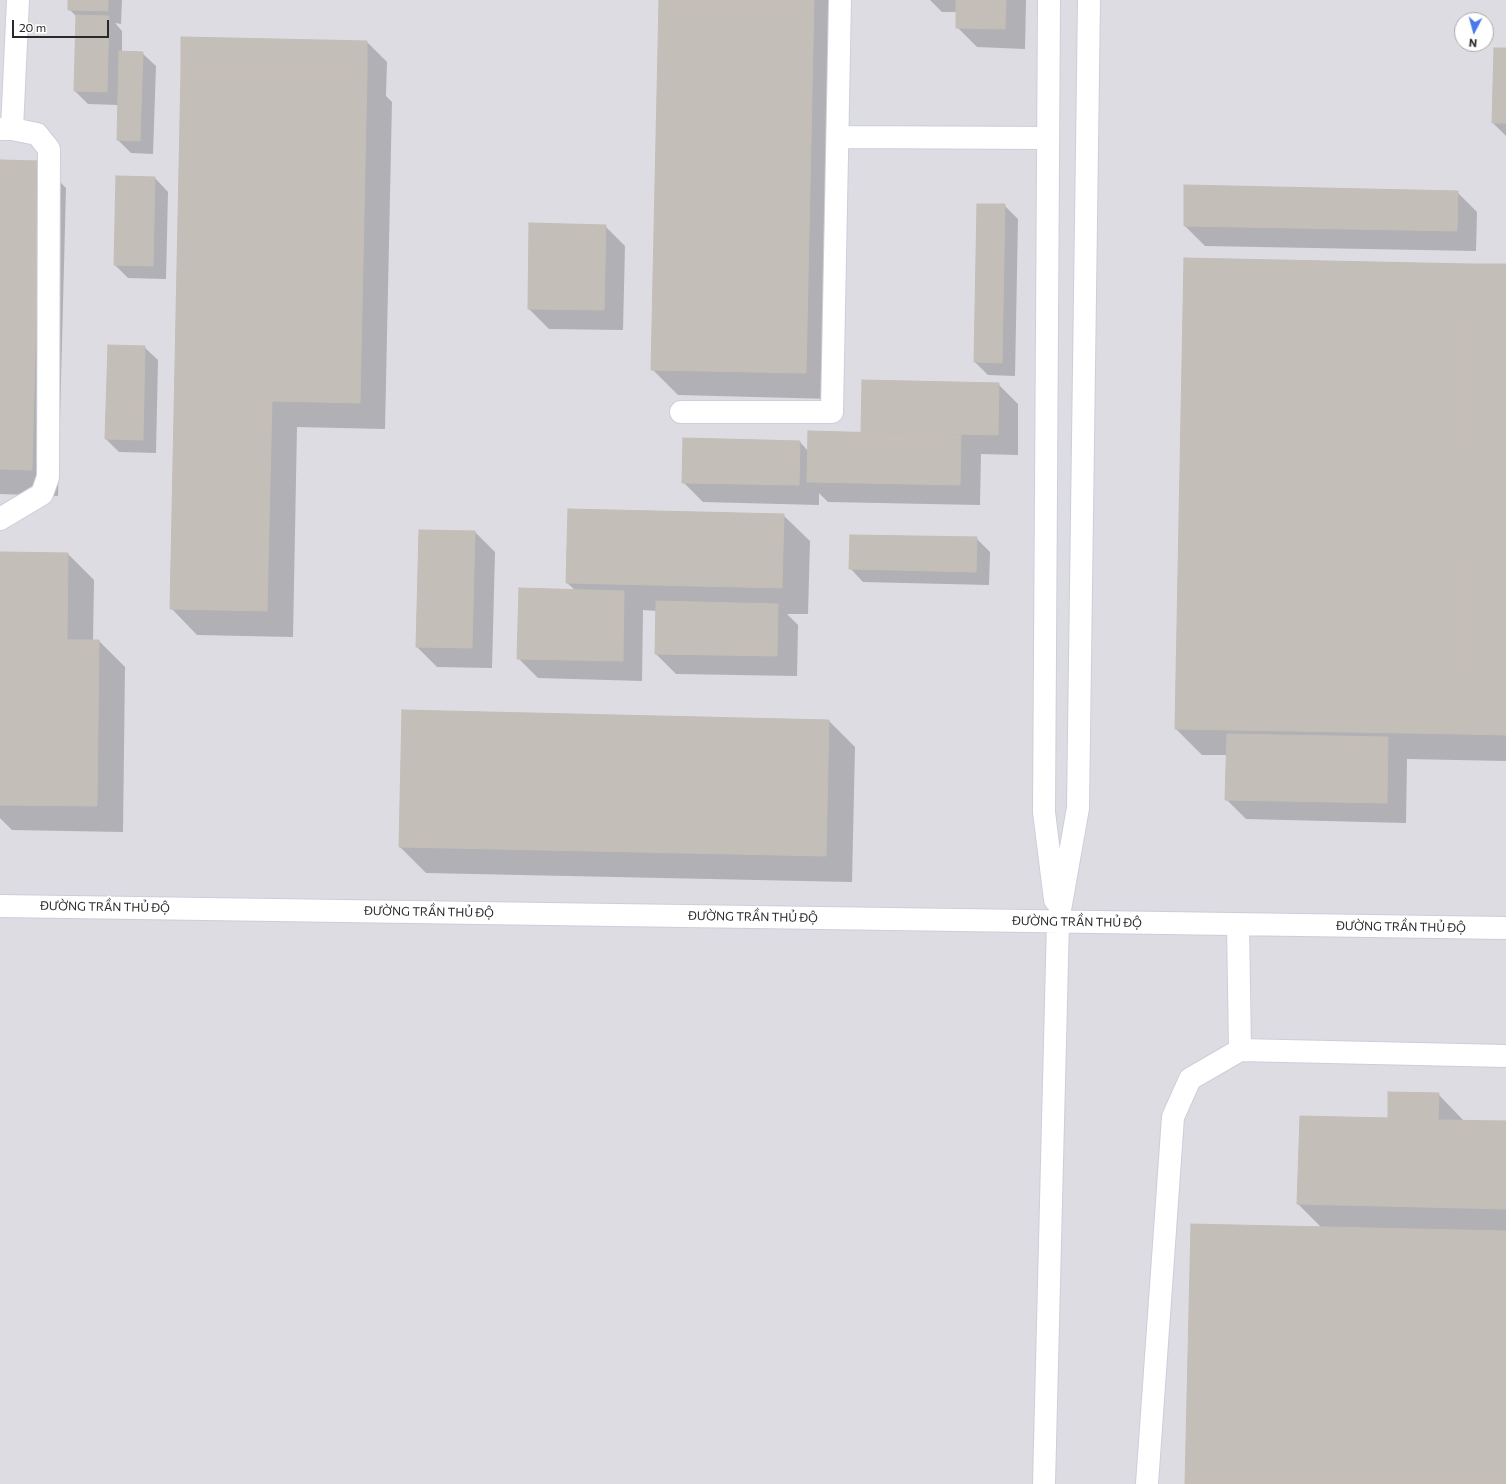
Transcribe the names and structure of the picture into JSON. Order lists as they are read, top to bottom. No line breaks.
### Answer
{"streets":{"street":["ĐƯỜNG TRẦN THỦ ĐỘ"]},"scale_bar":"20 m","north":"bottom"}
